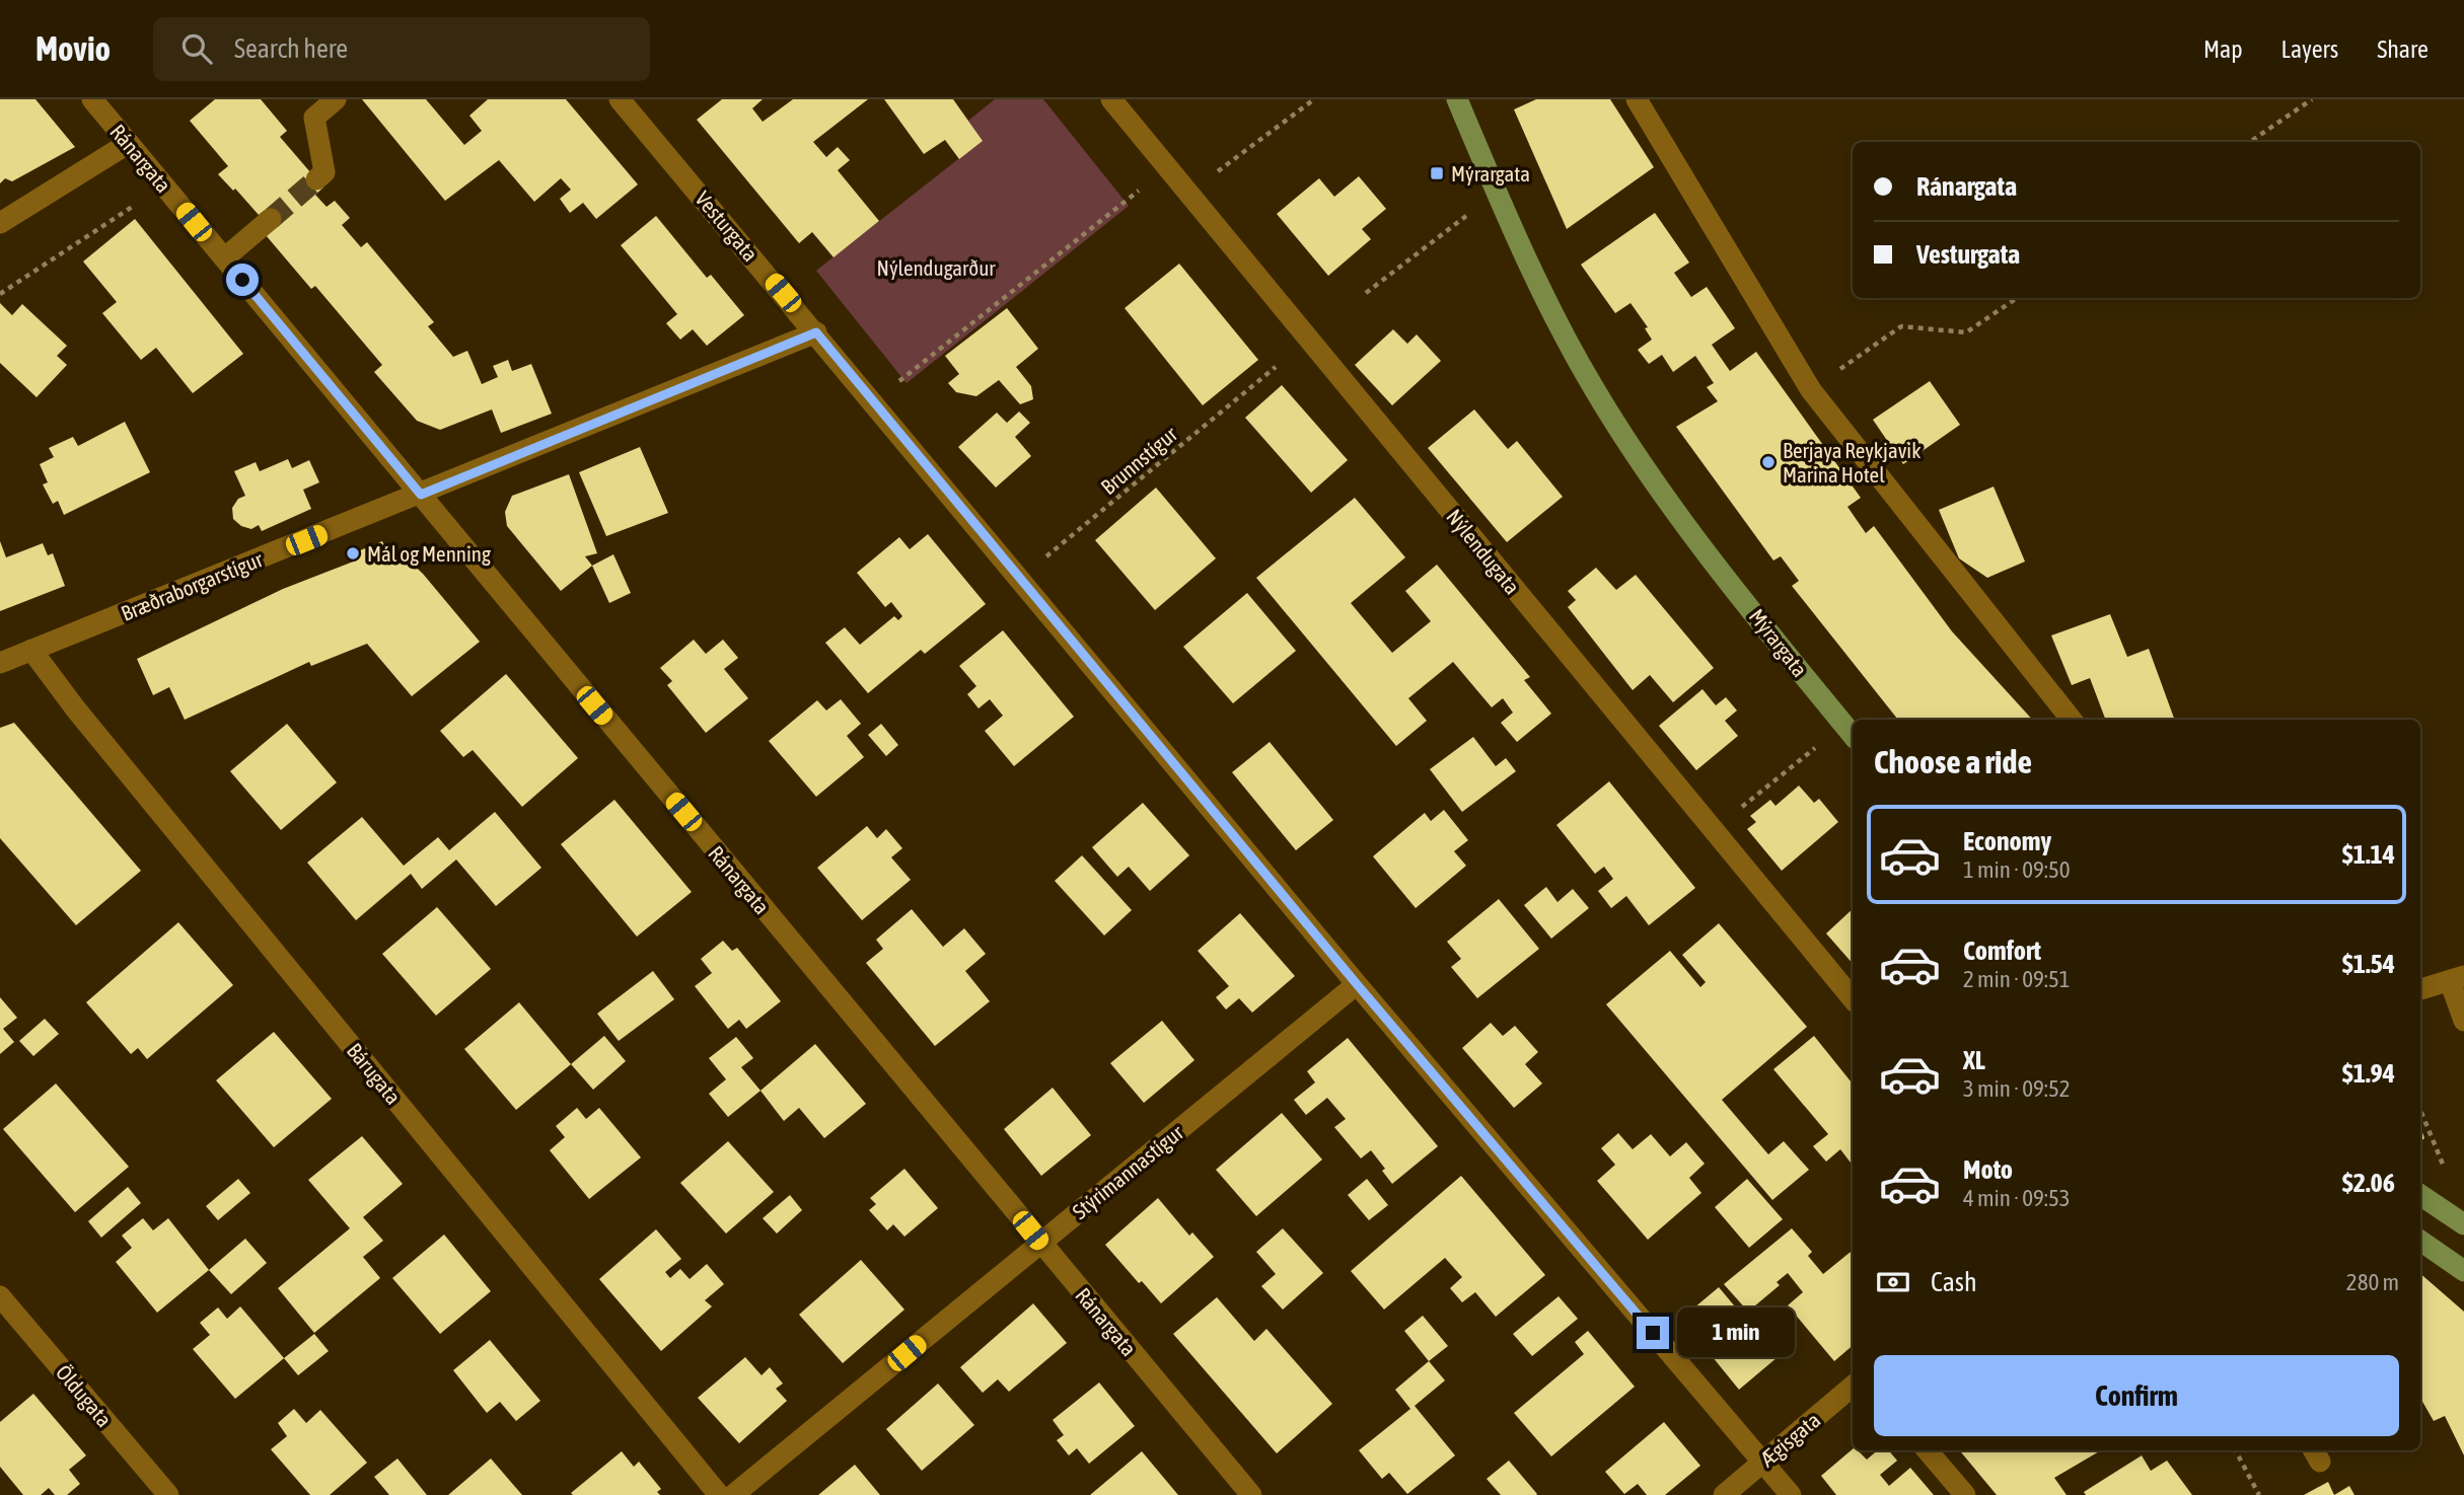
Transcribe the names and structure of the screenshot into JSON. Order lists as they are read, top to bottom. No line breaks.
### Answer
{"streets":{"main road":["Mýrargata"],"street":["Ránargata","Vesturgata","Nýlendugata","Bræðraborgarstígur","Bárugata","Stýrimannastígur","Öldugata","Ægisgata"],"path":["Brunnstígur"]},"crossings":[["Ránargata","Bræðraborgarstígur"],["Ránargata","Stýrimannastígur"],["Vesturgata","Brunnstígur"],["Vesturgata","Bræðraborgarstígur"],["Vesturgata","Stýrimannastígur"],["Vesturgata","Ægisgata"],["Bræðraborgarstígur","Bárugata"]],"parks":["Nýlendugarður"],"places":{"transit":["Mýrargata"],"other":["Berjaya Reykjavik Marina Hotel","Mál og Menning"]},"page":{"header":"Movio","search":"Search here","nav":["Map","Layers","Share"],"banner":["Ránargata","Vesturgata"],"heading":"Choose a ride","list":[{"name":"Economy","note":"1 min · 09:50","value":"$1.14"},{"name":"Comfort","note":"2 min · 09:51","value":"$1.54"},{"name":"XL","note":"3 min · 09:52","value":"$1.94"},{"name":"Moto","note":"4 min · 09:53","value":"$2.06"}],"pay":["Cash","280 m"],"bubble":"1 min","buttons":"Confirm"}}
